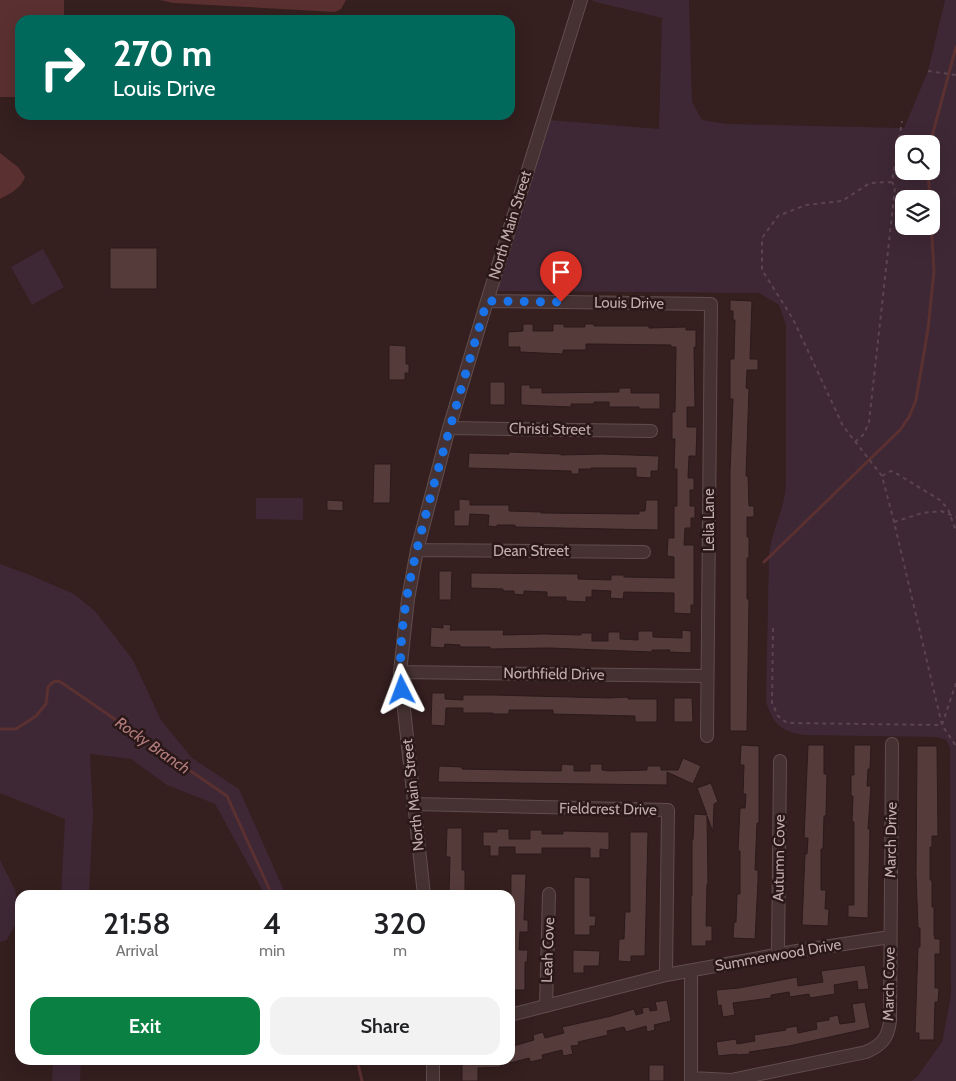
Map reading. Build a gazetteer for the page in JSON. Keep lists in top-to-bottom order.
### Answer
{
  "streets": {
    "street": [
      "North Main Street",
      "Louis Drive",
      "Christi Street",
      "Lelia Lane",
      "Dean Street",
      "Northfield Drive",
      "Fieldcrest Drive",
      "March Drive",
      "Autumn Cove",
      "Leah Cove",
      "Summerwood Drive",
      "March Cove"
    ]
  },
  "crossings": [
    ["North Main Street", "Louis Drive"],
    ["North Main Street", "Christi Street"],
    ["North Main Street", "Dean Street"],
    ["North Main Street", "Northfield Drive"],
    ["North Main Street", "Fieldcrest Drive"],
    ["Louis Drive", "Lelia Lane"],
    ["Lelia Lane", "Northfield Drive"],
    ["Fieldcrest Drive", "Summerwood Drive"],
    ["March Drive", "Summerwood Drive"],
    ["March Drive", "March Cove"],
    ["Autumn Cove", "Summerwood Drive"],
    ["Leah Cove", "Summerwood Drive"],
    ["Summerwood Drive", "March Cove"]
  ],
  "water": ["Rocky Branch"],
  "page": {
    "turn": ["270 m", "Louis Drive"],
    "eta": [
      "21:58",
      "Arrival",
      "4",
      "min",
      "320",
      "m"
    ],
    "buttons": ["Exit", "Share"]
  }
}
